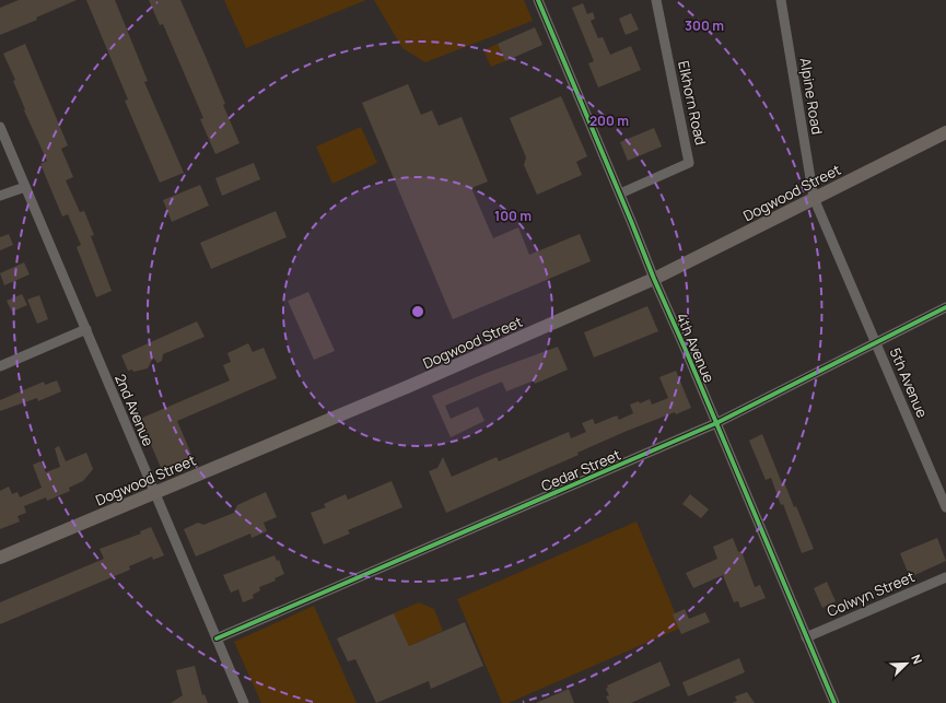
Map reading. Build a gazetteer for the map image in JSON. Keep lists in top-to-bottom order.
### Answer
{
  "streets": {
    "main road": ["Dogwood Street"],
    "street": [
      "Alpine Road",
      "Elkhorn Road",
      "4th Avenue",
      "5th Avenue",
      "2nd Avenue",
      "Cedar Street",
      "Colwyn Street"
    ]
  },
  "crossings": [
    ["Alpine Road", "Dogwood Street"],
    ["Alpine Road", "5th Avenue"],
    ["Elkhorn Road", "4th Avenue"],
    ["Dogwood Street", "4th Avenue"],
    ["Dogwood Street", "5th Avenue"],
    ["Dogwood Street", "2nd Avenue"],
    ["4th Avenue", "Cedar Street"],
    ["4th Avenue", "Colwyn Street"],
    ["5th Avenue", "Cedar Street"],
    ["2nd Avenue", "Cedar Street"]
  ],
  "north": "top right",
  "rings": ["300 m", "200 m", "100 m"]
}
